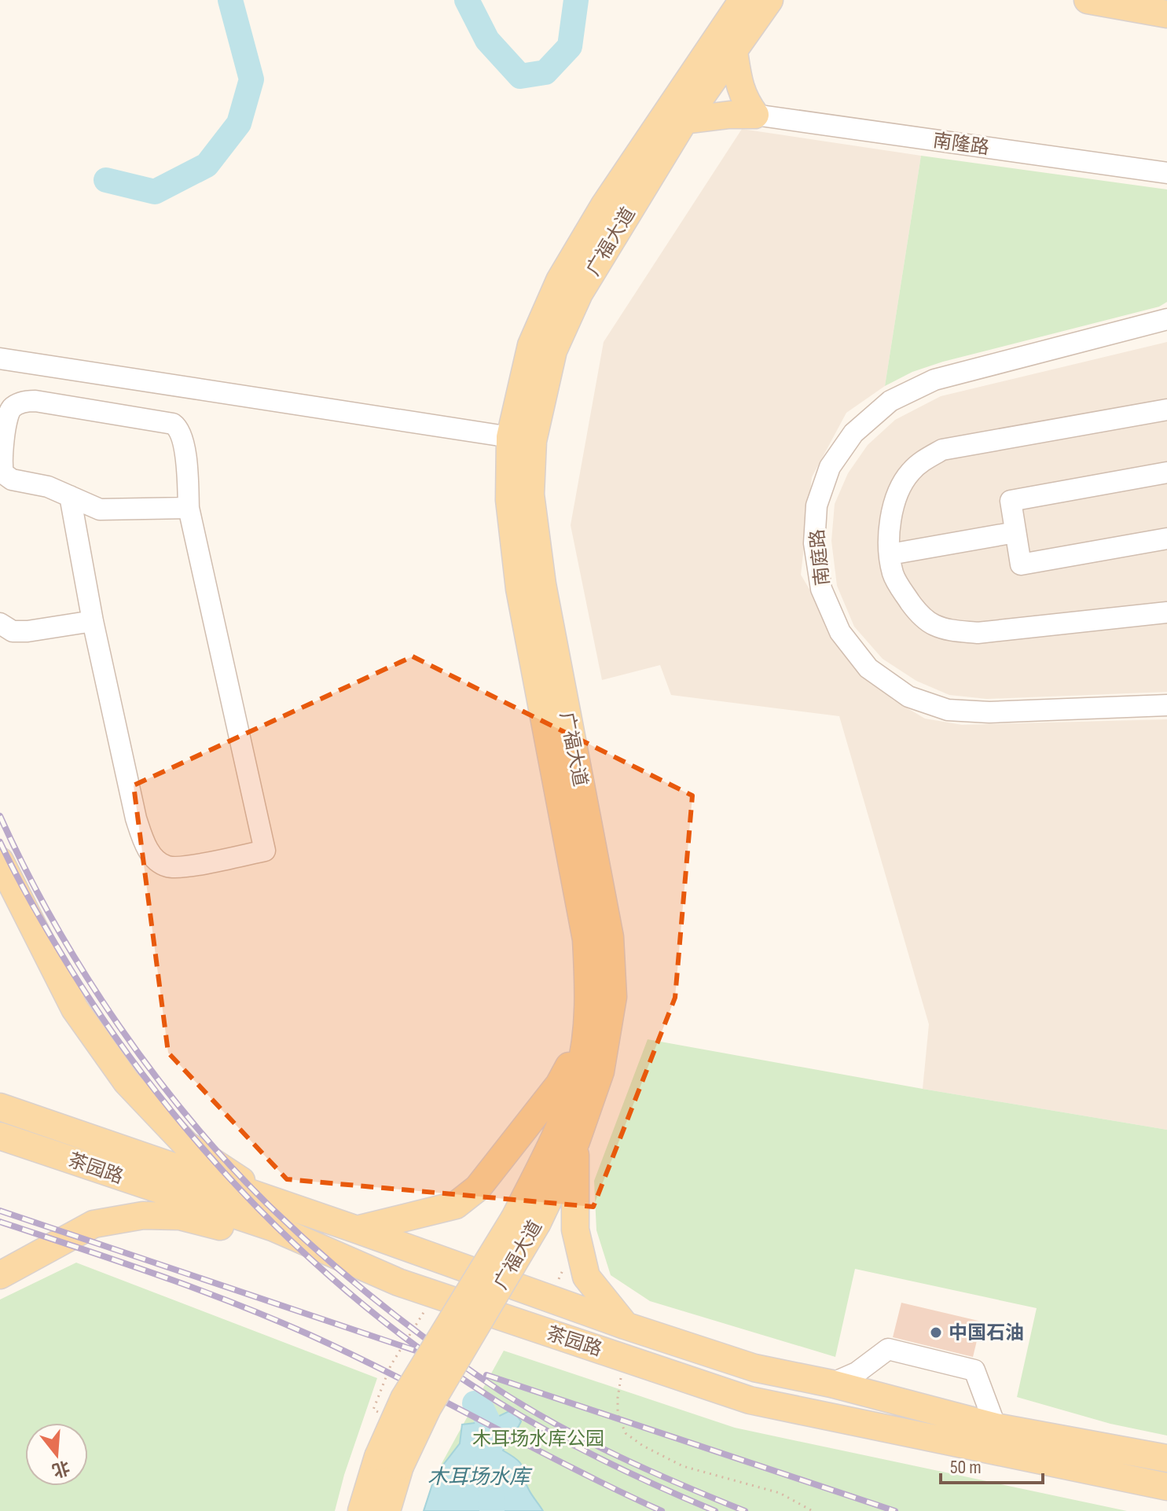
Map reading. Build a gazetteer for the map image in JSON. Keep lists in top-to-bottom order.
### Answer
{
  "streets": {
    "main road": ["广福大道", "茶园路"],
    "street": ["南隆路", "南庭路"]
  },
  "water": ["木耳场水库"],
  "parks": ["木耳场水库公园"],
  "places": ["中国石油"],
  "scale_bar": "50 m",
  "north": "bottom"
}
